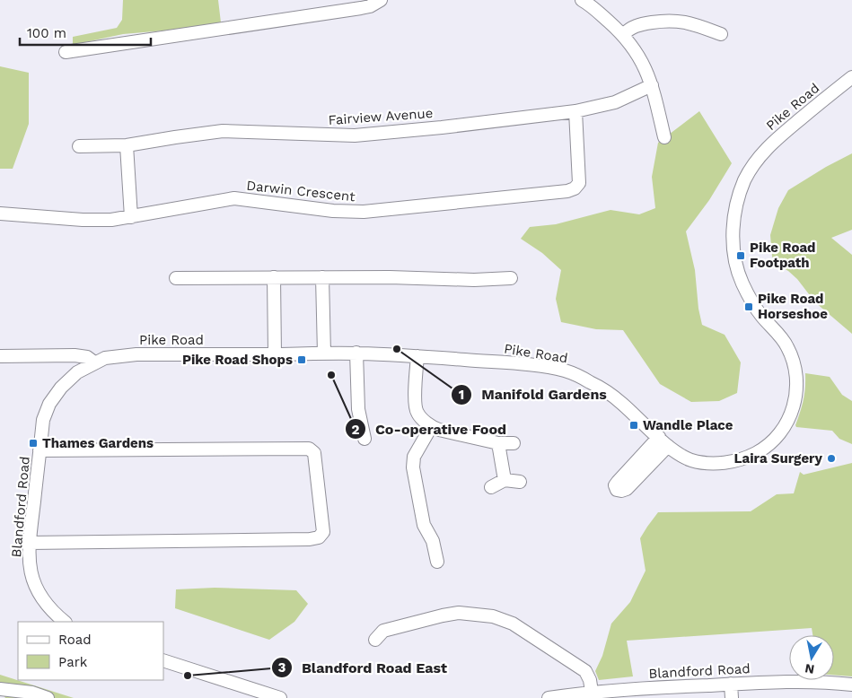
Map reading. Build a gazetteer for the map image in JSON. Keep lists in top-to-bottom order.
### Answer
{
  "streets": {
    "street": [
      "Pike Road",
      "Fairview Avenue",
      "Darwin Crescent",
      "Blandford Road"
    ]
  },
  "crossings": [
    ["Pike Road", "Blandford Road"],
    ["Fairview Avenue", "Darwin Crescent"]
  ],
  "places": {
    "transit": [
      "Pike Road Footpath",
      "Pike Road Horseshoe",
      "Pike Road Shops",
      "Wandle Place",
      "Thames Gardens"
    ],
    "other": [
      "Manifold Gardens",
      "Co-operative Food",
      "Laira Surgery",
      "Blandford Road East"
    ]
  },
  "legend": ["Road", "Park"],
  "scale_bar": "100 m",
  "north": "bottom"
}
